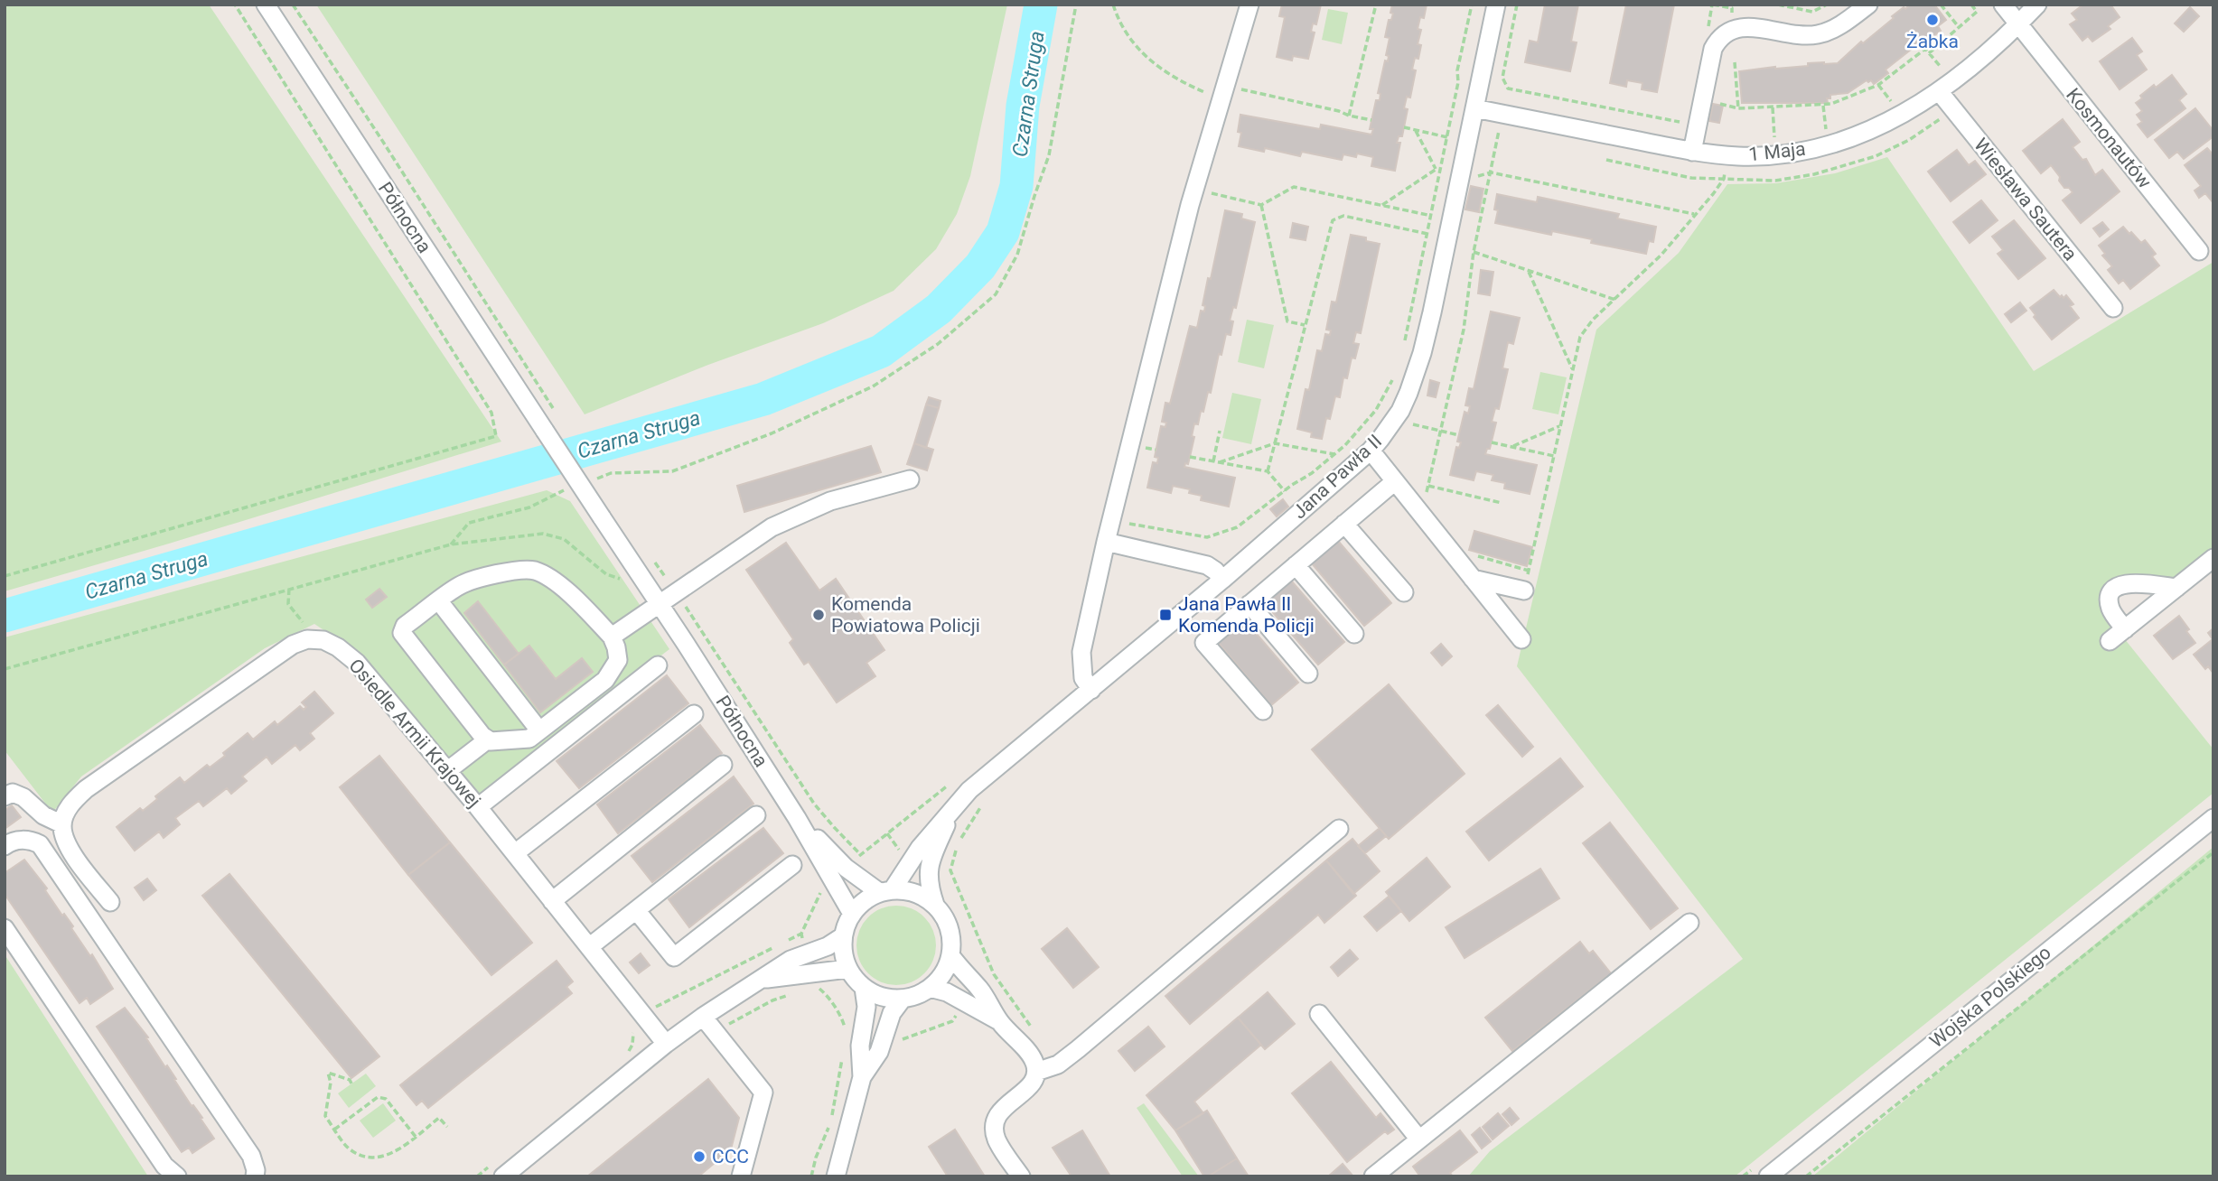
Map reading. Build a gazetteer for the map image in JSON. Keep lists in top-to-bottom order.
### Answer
{
  "streets": {
    "street": [
      "Kosmonautów",
      "1 Maja",
      "Wiesława Sautera",
      "Północna",
      "Jana Pawła II",
      "Osiedle Armii Krajowej",
      "Wojska Polskiego"
    ]
  },
  "crossings": [
    ["Kosmonautów", "1 Maja"],
    ["1 Maja", "Wiesława Sautera"],
    ["1 Maja", "Jana Pawła II"]
  ],
  "water": ["Czarna Struga"],
  "places": {
    "other": ["Żabka", "Komenda Powiatowa Policji", "CCC"],
    "transit": ["Jana Pawła II Komenda Policji"]
  }
}
